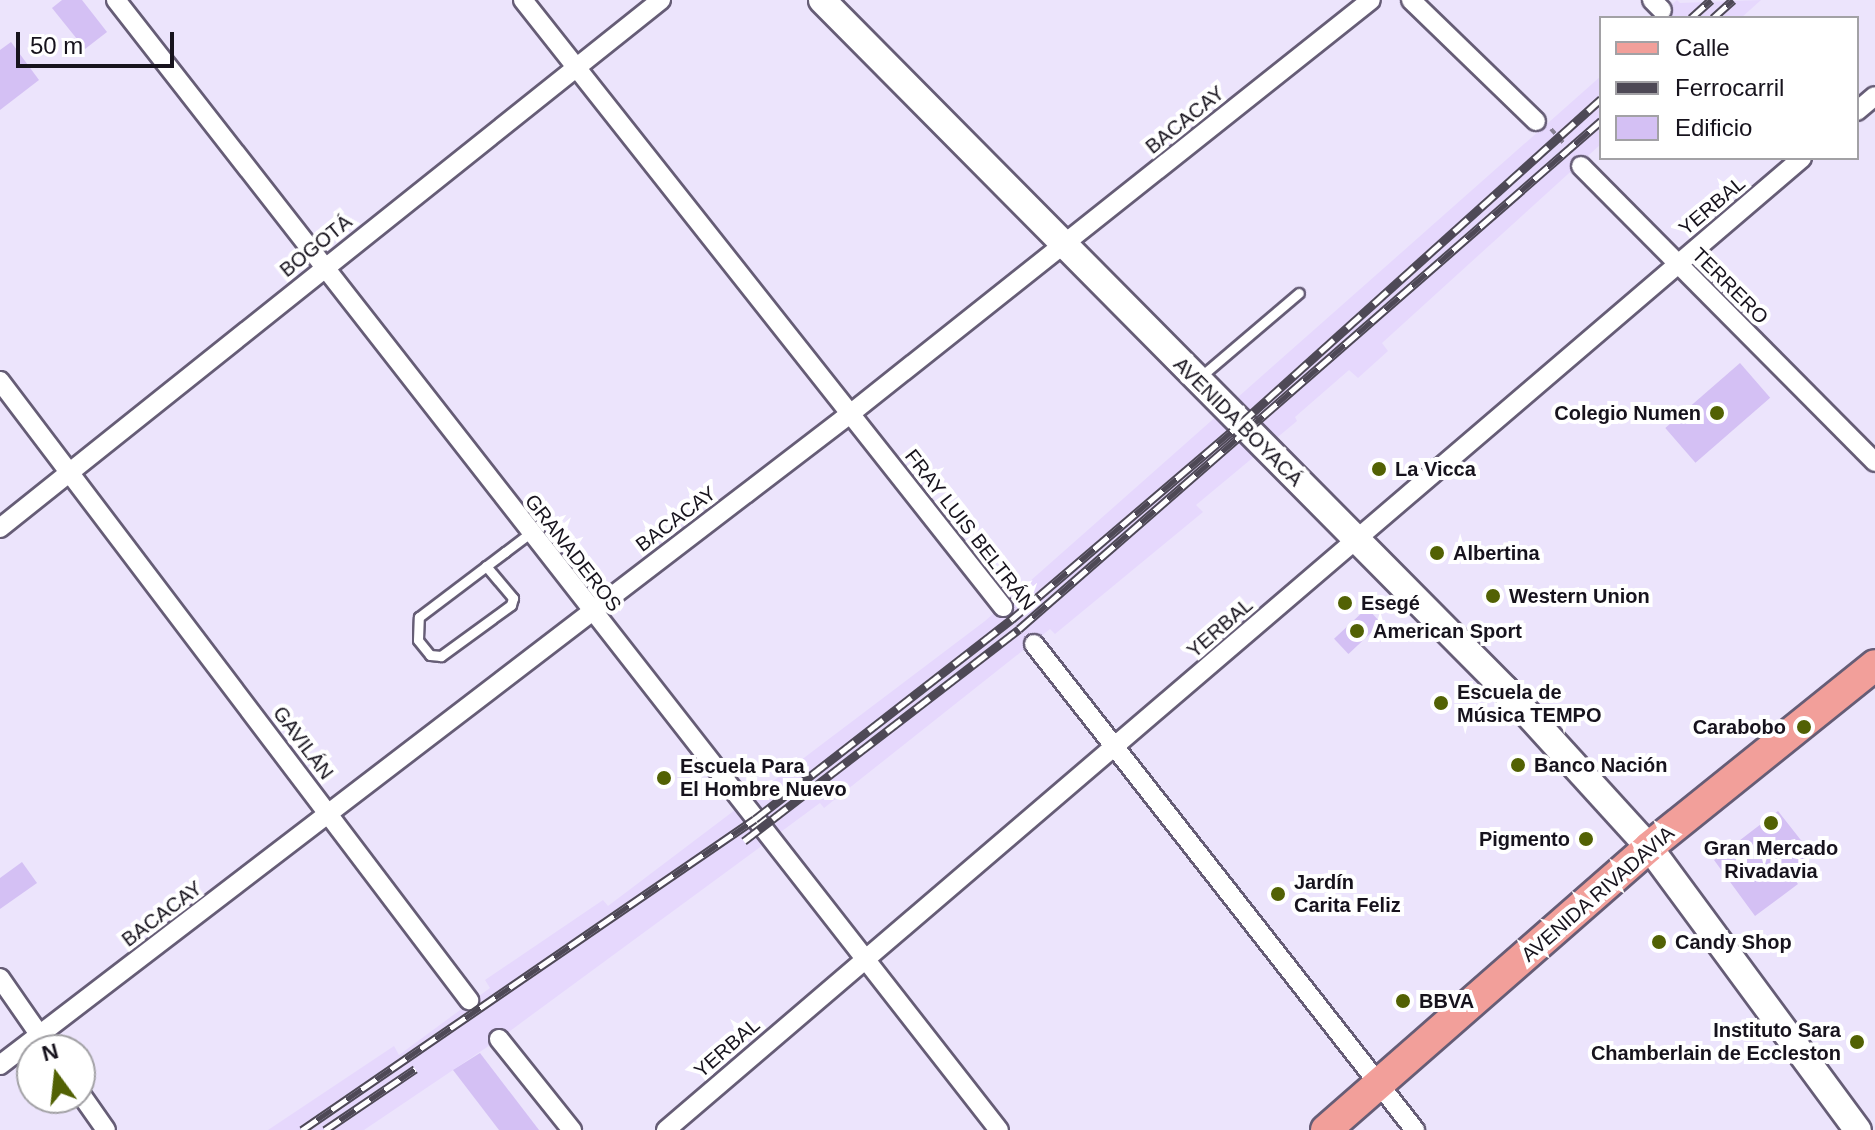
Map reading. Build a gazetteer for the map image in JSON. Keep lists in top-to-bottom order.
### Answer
{
  "streets": {
    "main road": ["AVENIDA BOYACÁ", "AVENIDA RIVADAVIA"],
    "street": [
      "BACACAY",
      "YERBAL",
      "BOGOTÁ",
      "TERRERO",
      "FRAY LUIS BELTRÁN",
      "GRANADEROS",
      "GAVILÁN"
    ]
  },
  "crossings": [
    ["BACACAY", "AVENIDA BOYACÁ"],
    ["BACACAY", "FRAY LUIS BELTRÁN"],
    ["BACACAY", "GRANADEROS"],
    ["BACACAY", "GAVILÁN"],
    ["YERBAL", "TERRERO"],
    ["YERBAL", "AVENIDA BOYACÁ"],
    ["YERBAL", "GRANADEROS"],
    ["BOGOTÁ", "FRAY LUIS BELTRÁN"],
    ["BOGOTÁ", "GRANADEROS"],
    ["BOGOTÁ", "GAVILÁN"],
    ["AVENIDA BOYACÁ", "AVENIDA RIVADAVIA"]
  ],
  "places": [
    "Colegio Numen",
    "La Vicca",
    "Albertina",
    "Western Union",
    "Esegé",
    "American Sport",
    "Escuela de Música TEMPO",
    "Carabobo",
    "Banco Nación",
    "Escuela Para El Hombre Nuevo",
    "Gran Mercado Rivadavia",
    "Pigmento",
    "Jardín Carita Feliz",
    "Candy Shop",
    "BBVA",
    "Instituto Sara Chamberlain de Eccleston"
  ],
  "legend": ["Calle", "Ferrocarril", "Edificio"],
  "scale_bar": "50 m",
  "north": "top"
}
